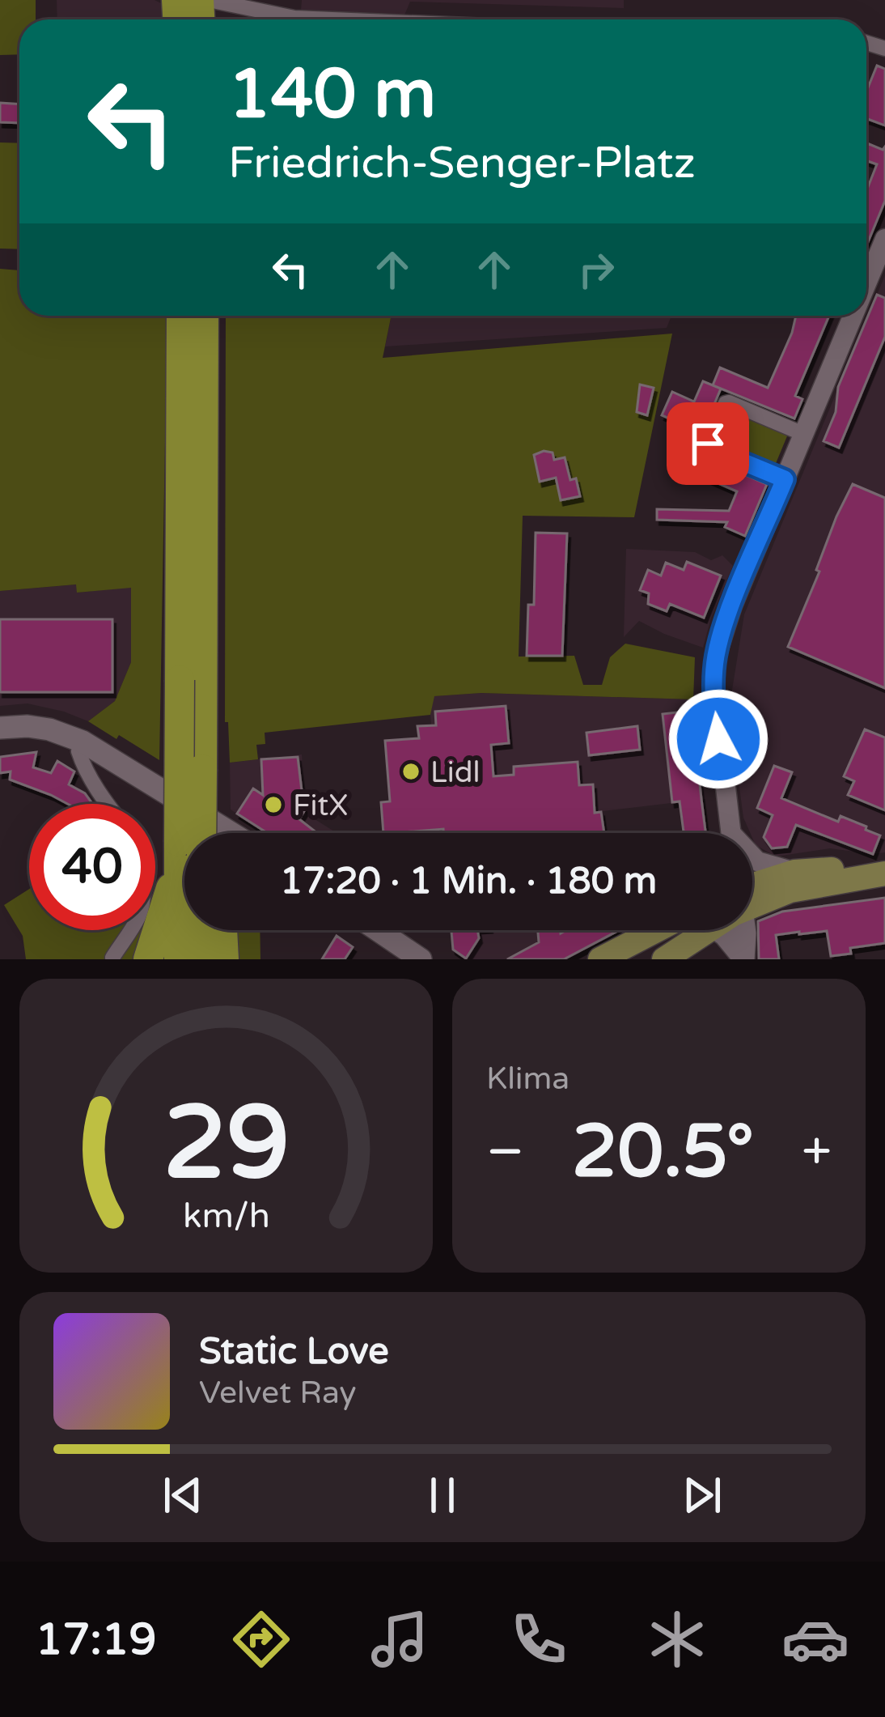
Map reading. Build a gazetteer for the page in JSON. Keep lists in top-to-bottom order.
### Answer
{
  "places": ["Lidl", "FitX"],
  "page": {
    "turn": ["140 m", "Friedrich-Senger-Platz"],
    "limit": "40",
    "trip": "17:20 · 1 Min. · 180 m",
    "tile": "Klima",
    "heat": ["−", "20.5°", "+"],
    "song": ["Static Love", "Velvet Ray"],
    "tabs": "17:19",
    "gauge": ["29", "km/h"]
  }
}
